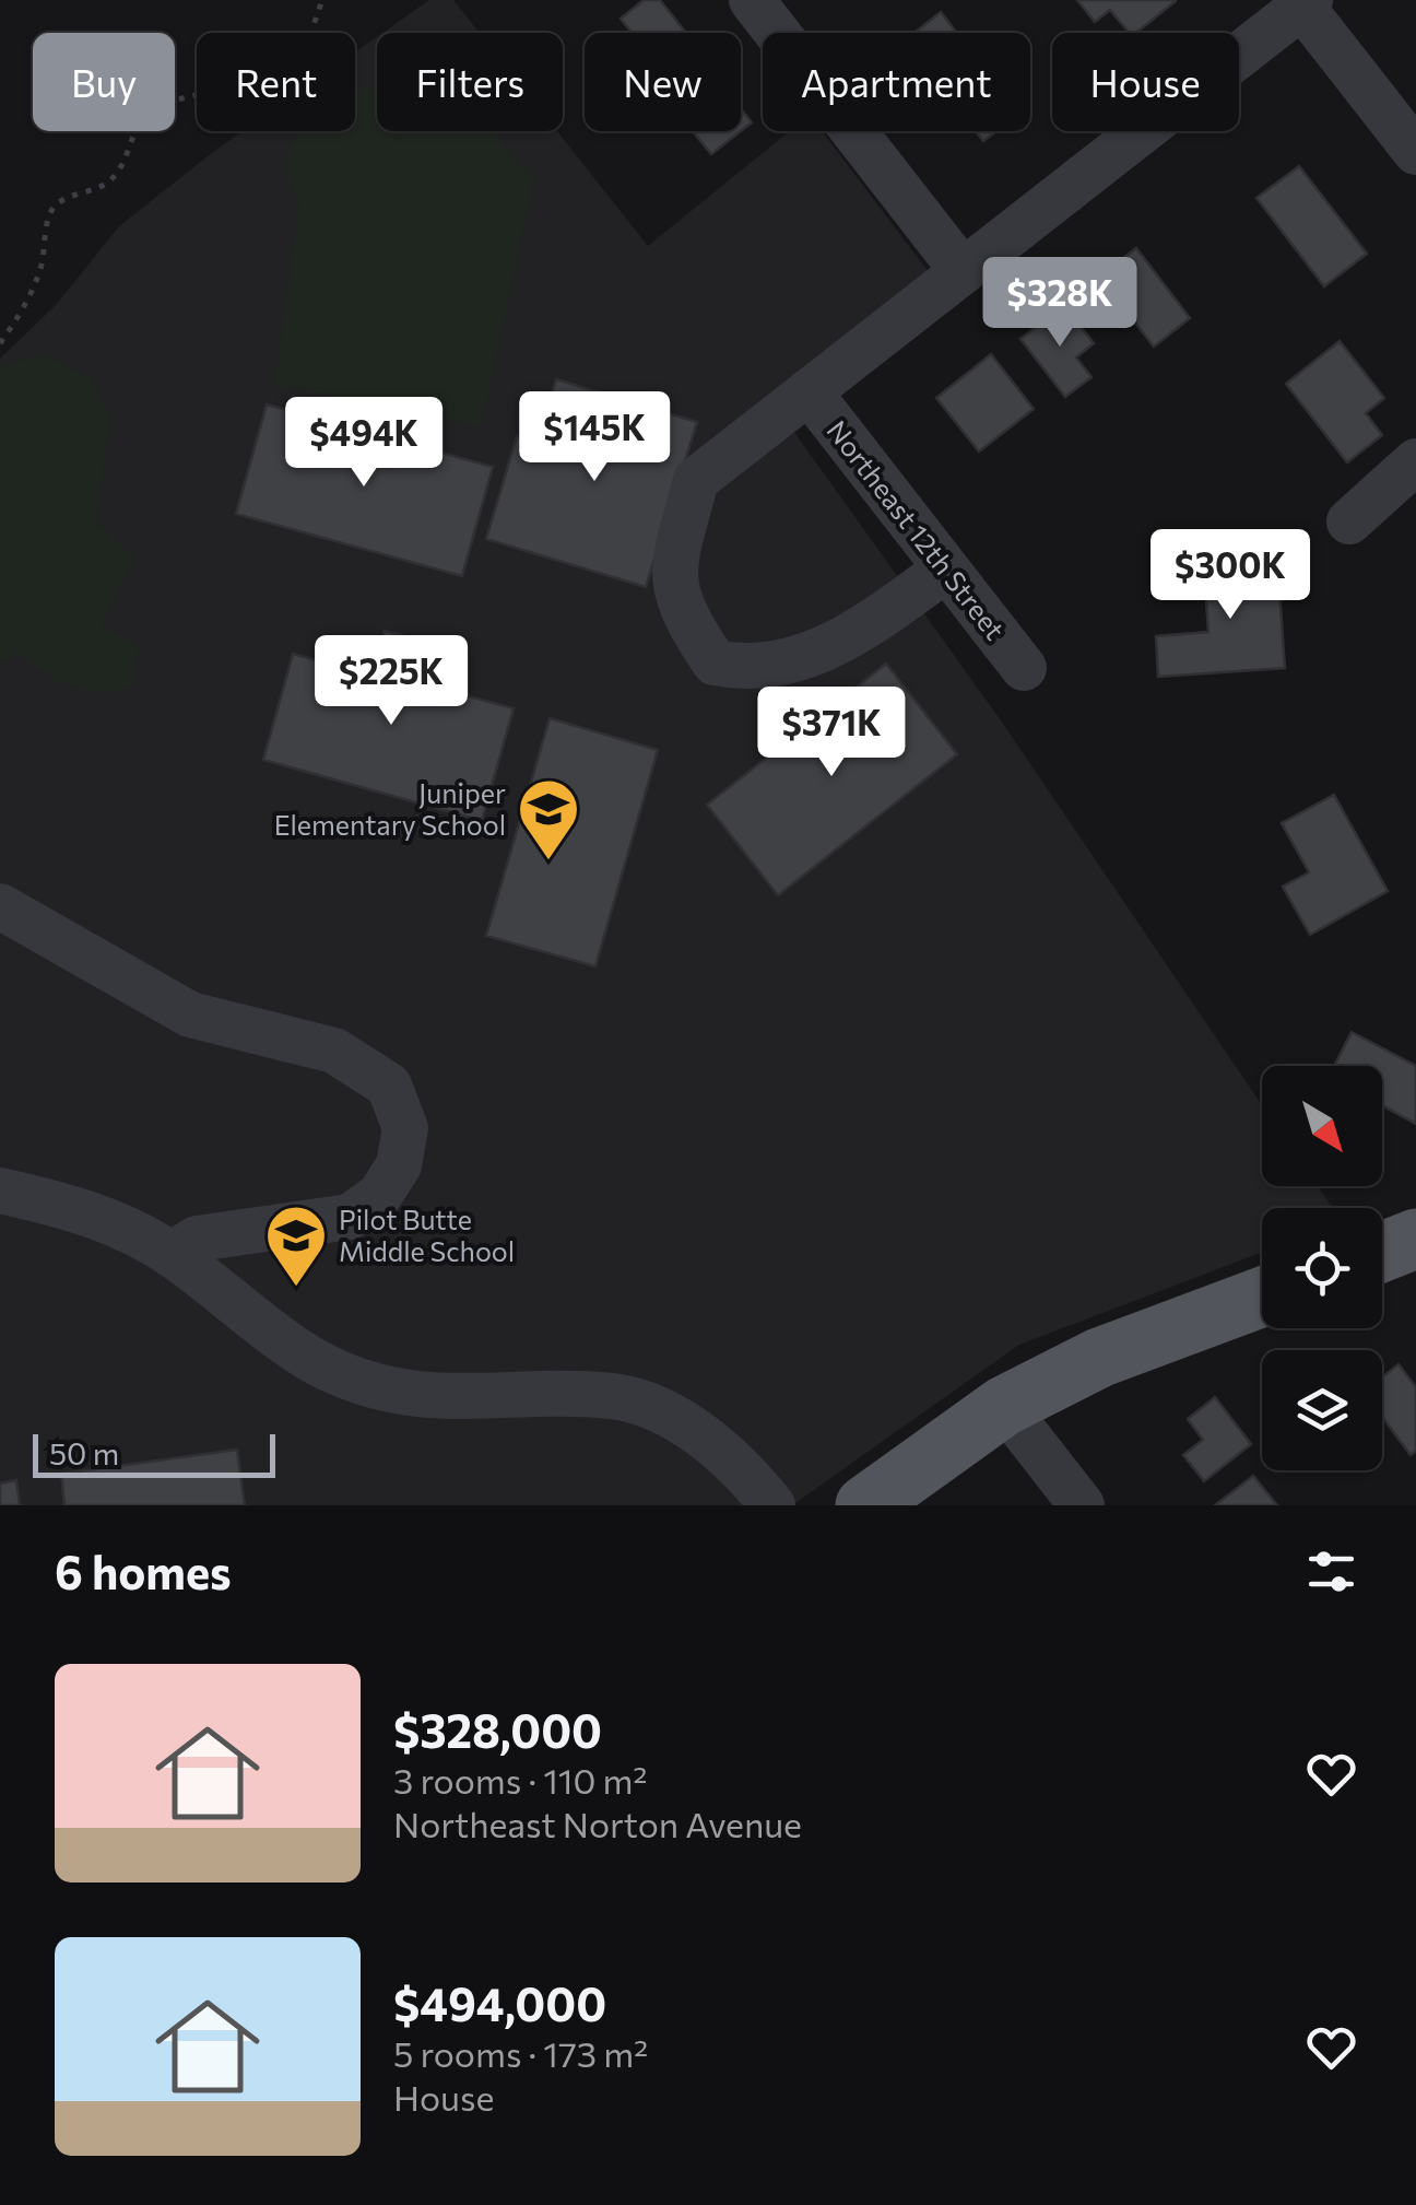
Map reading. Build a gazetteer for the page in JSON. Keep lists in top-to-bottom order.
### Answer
{
  "streets": {
    "street": ["Northeast 12th Street"]
  },
  "places": {
    "school or university": ["Juniper Elementary School", "Pilot Butte Middle School"]
  },
  "scale_bar": "50 m",
  "north": "bottom right",
  "page": {
    "chip": [
      "Buy",
      "Rent",
      "Filters",
      "New",
      "Apartment",
      "House"
    ],
    "price": [
      "$328K",
      "$145K",
      "$494K",
      "$300K",
      "$225K",
      "$371K"
    ],
    "scale": "50 m",
    "heading": "6 homes",
    "list": [
      {
        "name": "$328,000",
        "note": "3 rooms · 110 m² · Northeast Norton Avenue"
      },
      {
        "name": "$494,000",
        "note": "5 rooms · 173 m² · House"
      }
    ]
  }
}
